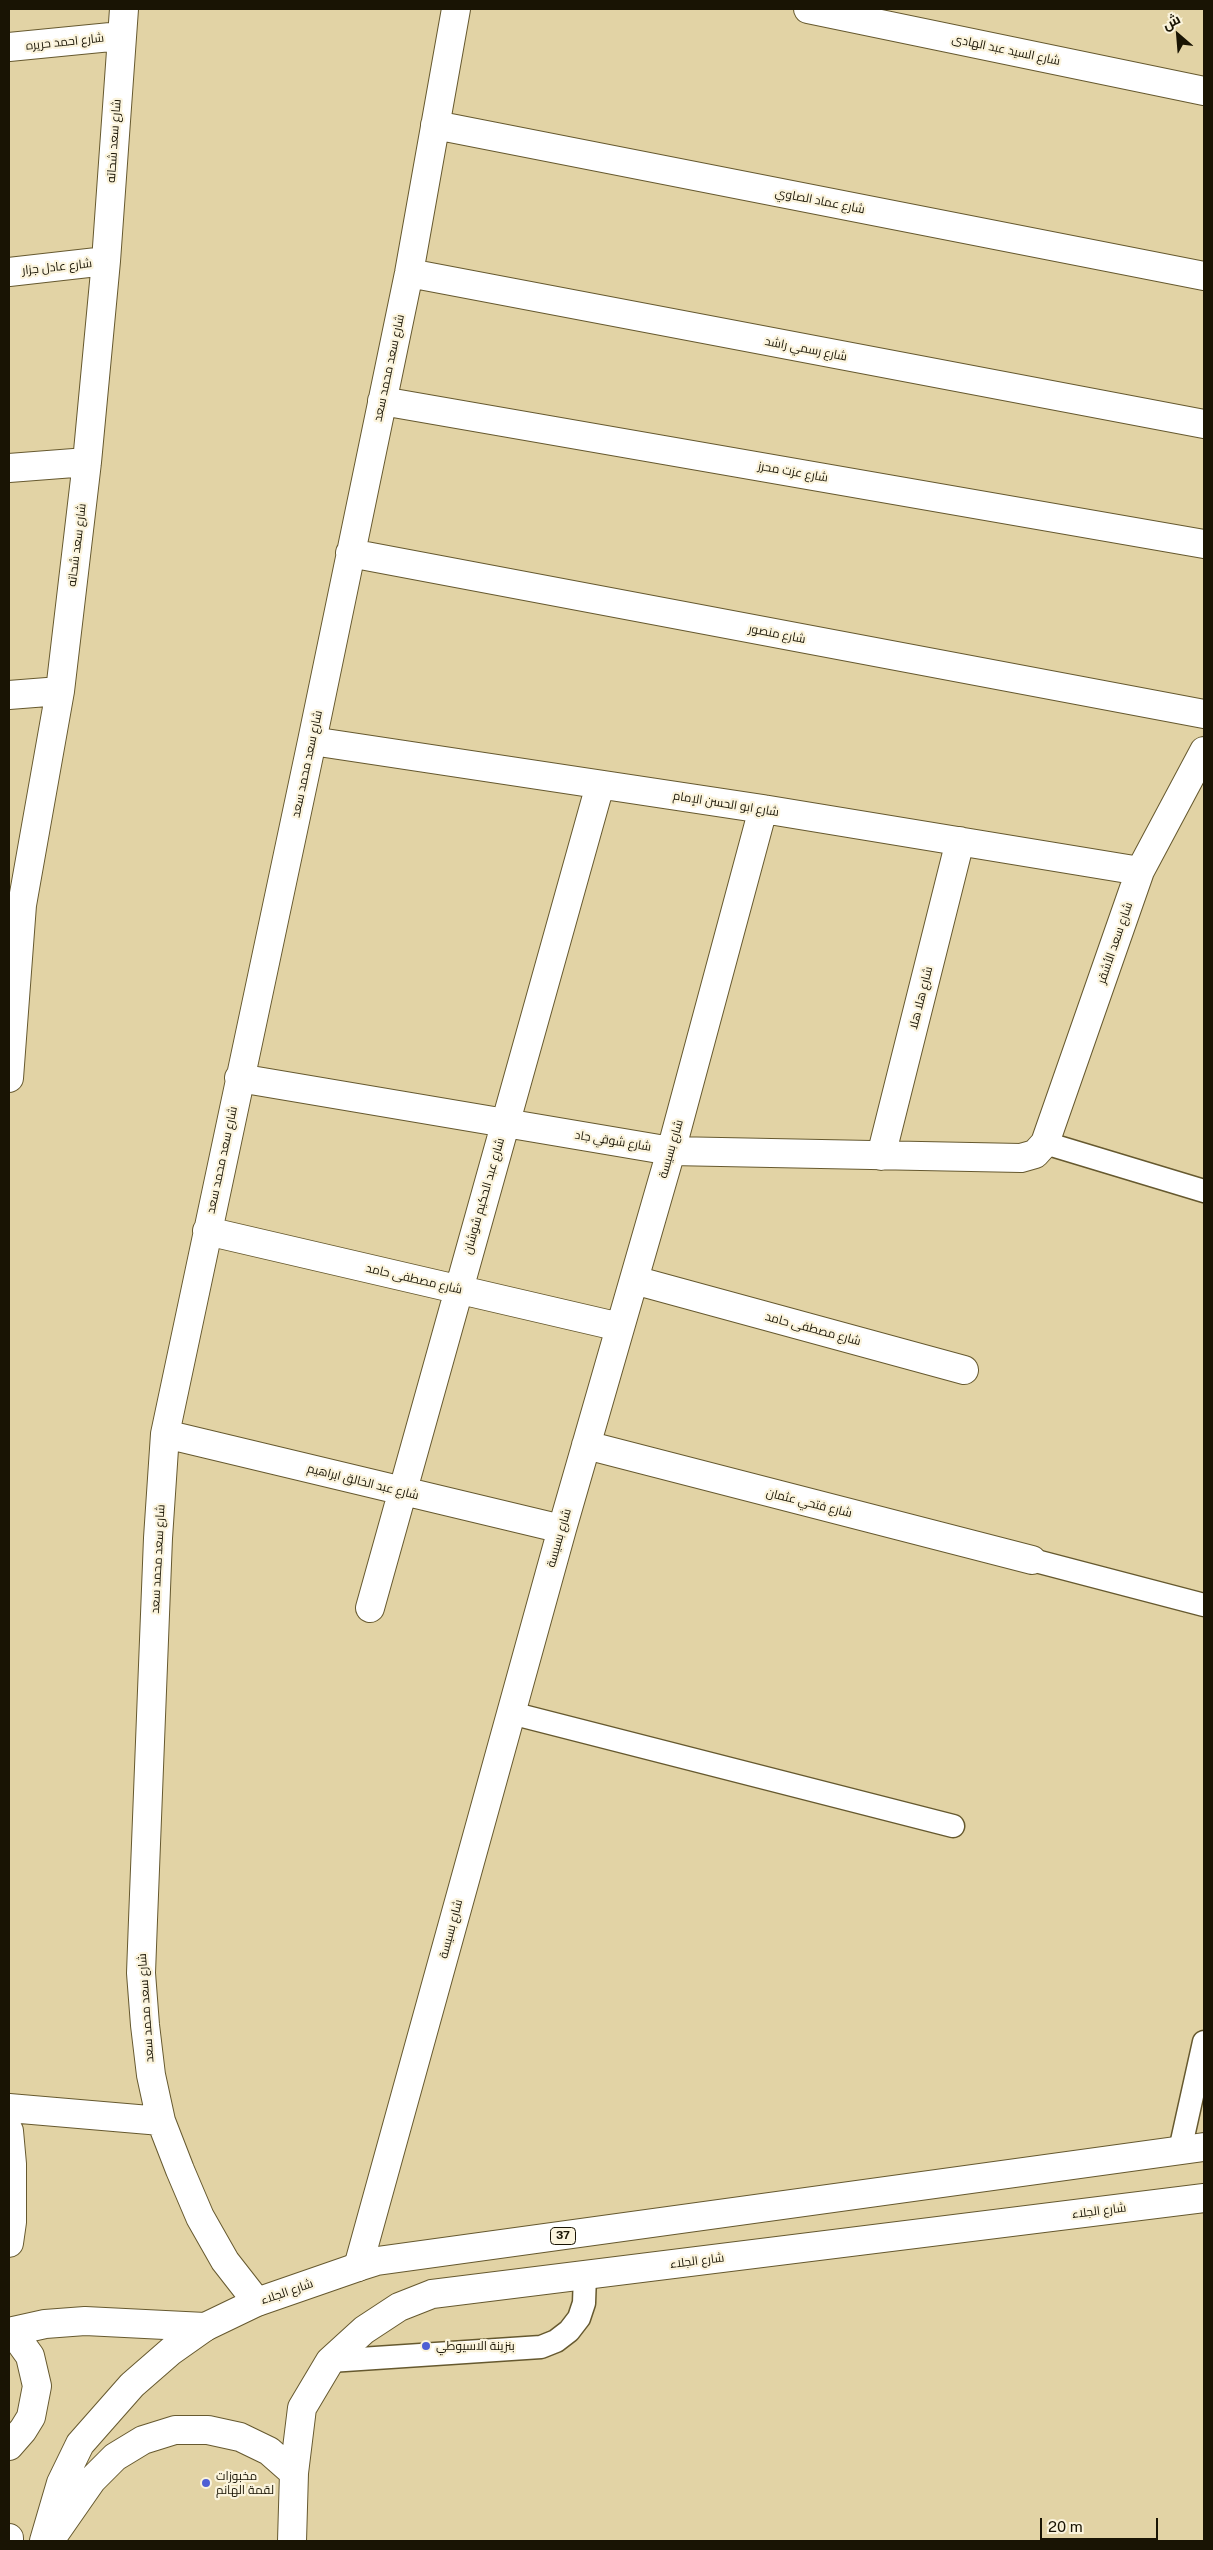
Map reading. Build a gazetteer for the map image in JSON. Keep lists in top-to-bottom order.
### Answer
{
  "streets": {
    "street": [
      "شارع احمد حريره",
      "شارع السيد عبد الهادى",
      "شارع سعد شحاته",
      "شارع عماد الصاوي",
      "شارع عادل جزار",
      "شارع رسمي راشد",
      "شارع سعد محمد سعد",
      "شارع عزت محرز",
      "شارع منصور",
      "شارع ابو الحسن الإمام",
      "شارع سعد الأشقر",
      "شارع هلا هلا",
      "شارع شوقي جاد",
      "شارع بسيسة",
      "شارع عبد الحكيم شوشان",
      "شارع مصطفى حامد",
      "شارع عبد الخالق ابراهيم",
      "شارع فتحي عثمان",
      "شارع الجلاء",
      "37"
    ]
  },
  "crossings": [
    ["شارع احمد حريره", "شارع سعد شحاته"],
    ["شارع سعد شحاته", "شارع عادل جزار"],
    ["شارع عماد الصاوي", "شارع سعد محمد سعد"],
    ["شارع رسمي راشد", "شارع سعد محمد سعد"],
    ["شارع سعد محمد سعد", "شارع عزت محرز"],
    ["شارع سعد محمد سعد", "شارع منصور"],
    ["شارع سعد محمد سعد", "شارع ابو الحسن الإمام"],
    ["شارع سعد محمد سعد", "شارع شوقي جاد"],
    ["شارع سعد محمد سعد", "شارع مصطفى حامد"],
    ["شارع سعد محمد سعد", "شارع عبد الخالق ابراهيم"],
    ["شارع سعد محمد سعد", "شارع الجلاء"],
    ["شارع ابو الحسن الإمام", "شارع سعد الأشقر"],
    ["شارع ابو الحسن الإمام", "شارع هلا هلا"],
    ["شارع ابو الحسن الإمام", "شارع بسيسة"],
    ["شارع ابو الحسن الإمام", "شارع عبد الحكيم شوشان"],
    ["شارع سعد الأشقر", "شارع شوقي جاد"],
    ["شارع هلا هلا", "شارع شوقي جاد"],
    ["شارع شوقي جاد", "شارع بسيسة"],
    ["شارع شوقي جاد", "شارع عبد الحكيم شوشان"],
    ["شارع بسيسة", "شارع مصطفى حامد"],
    ["شارع بسيسة", "شارع عبد الخالق ابراهيم"],
    ["شارع بسيسة", "شارع فتحي عثمان"],
    ["شارع بسيسة", "شارع الجلاء"],
    ["شارع عبد الحكيم شوشان", "شارع مصطفى حامد"],
    ["شارع عبد الحكيم شوشان", "شارع عبد الخالق ابراهيم"]
  ],
  "places": ["بنزينة الاسيوطي", "مخبوزات لقمة الهانم"],
  "scale_bar": "20 m",
  "north": "top left"
}
